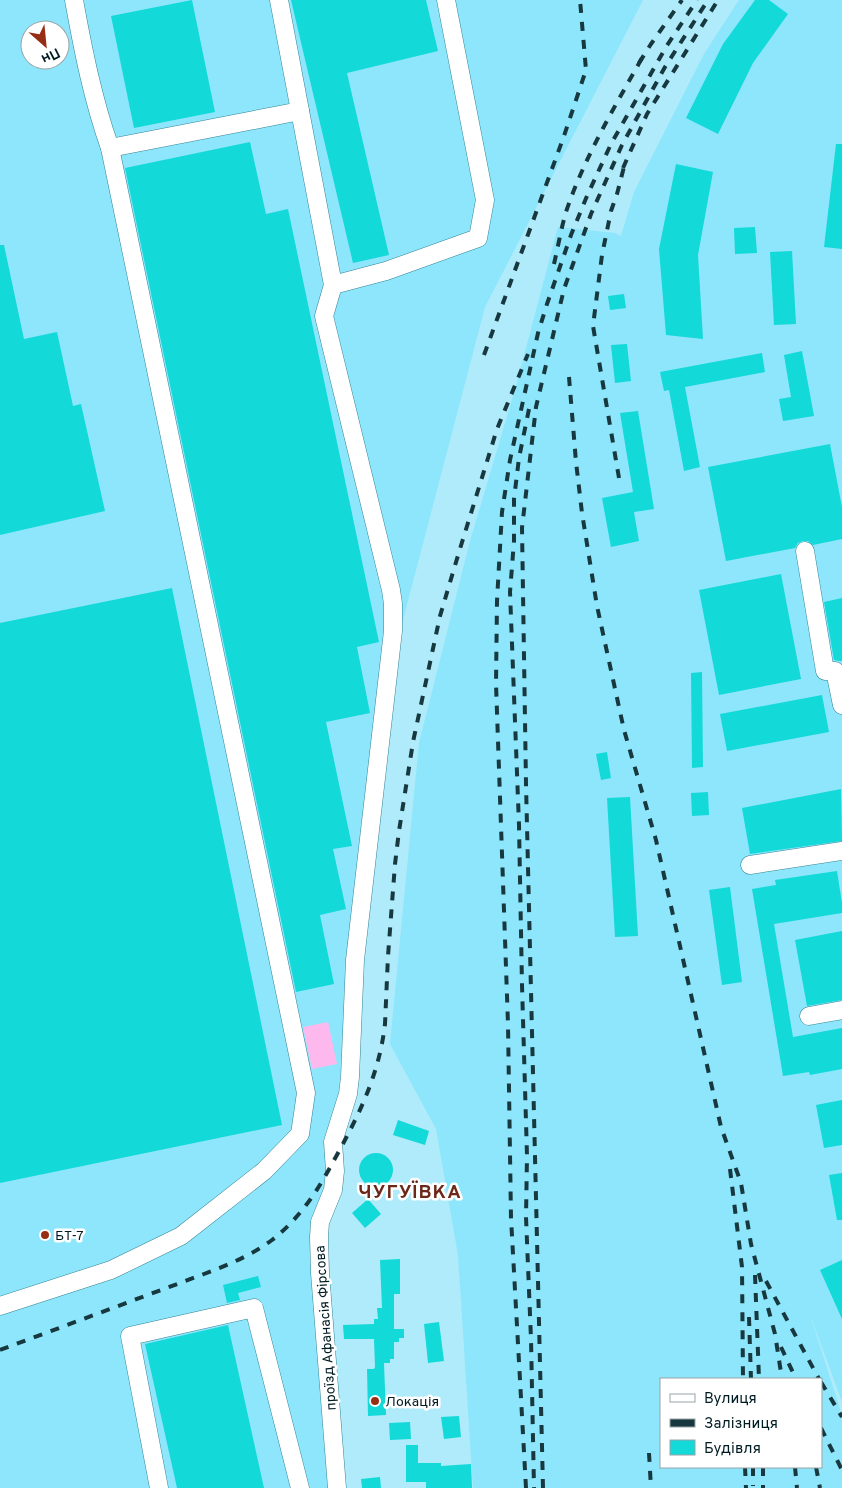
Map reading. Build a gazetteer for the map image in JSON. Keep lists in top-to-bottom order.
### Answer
{
  "streets": {
    "street": ["проїзд Афанасія Фірсова"]
  },
  "districts": ["ЧУГУЇВКА"],
  "places": ["БТ-7", "Локація"],
  "legend": ["Вулиця", "Залізниця", "Будівля"],
  "north": "bottom right"
}
